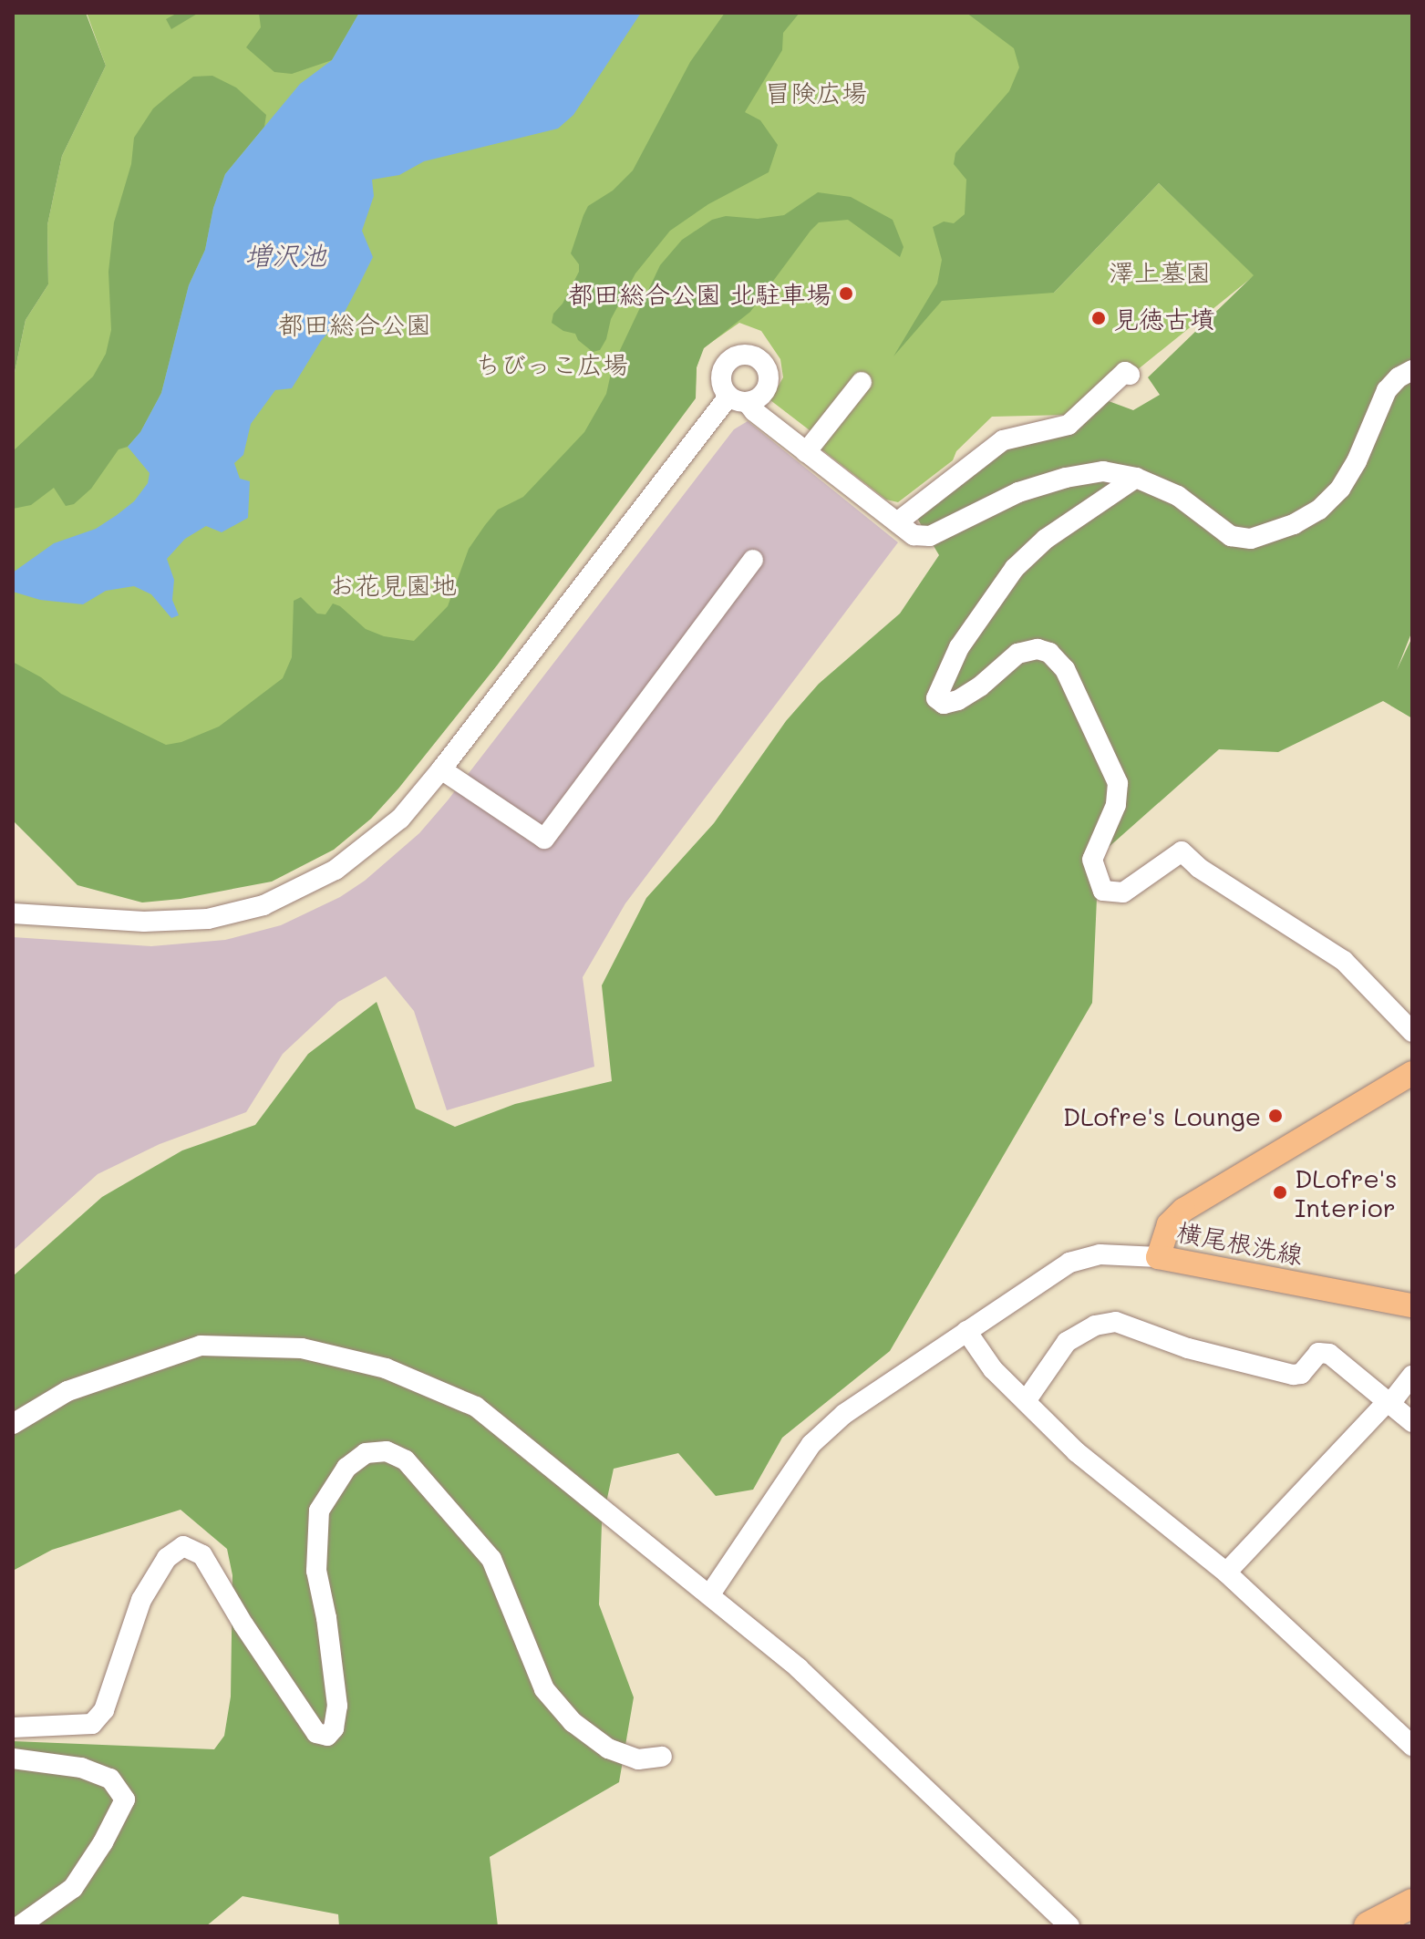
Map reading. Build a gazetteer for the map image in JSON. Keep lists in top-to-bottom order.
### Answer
{
  "streets": {
    "main road": ["横尾根洗線"]
  },
  "water": ["増沢池"],
  "parks": [
    "冒険広場",
    "澤上墓園",
    "都田総合公園",
    "ちびっこ広場",
    "お花見園地"
  ],
  "places": [
    "都田総合公園 北駐車場",
    "見徳古墳",
    "DLofre's Lounge",
    "DLofre's Interior"
  ]
}
